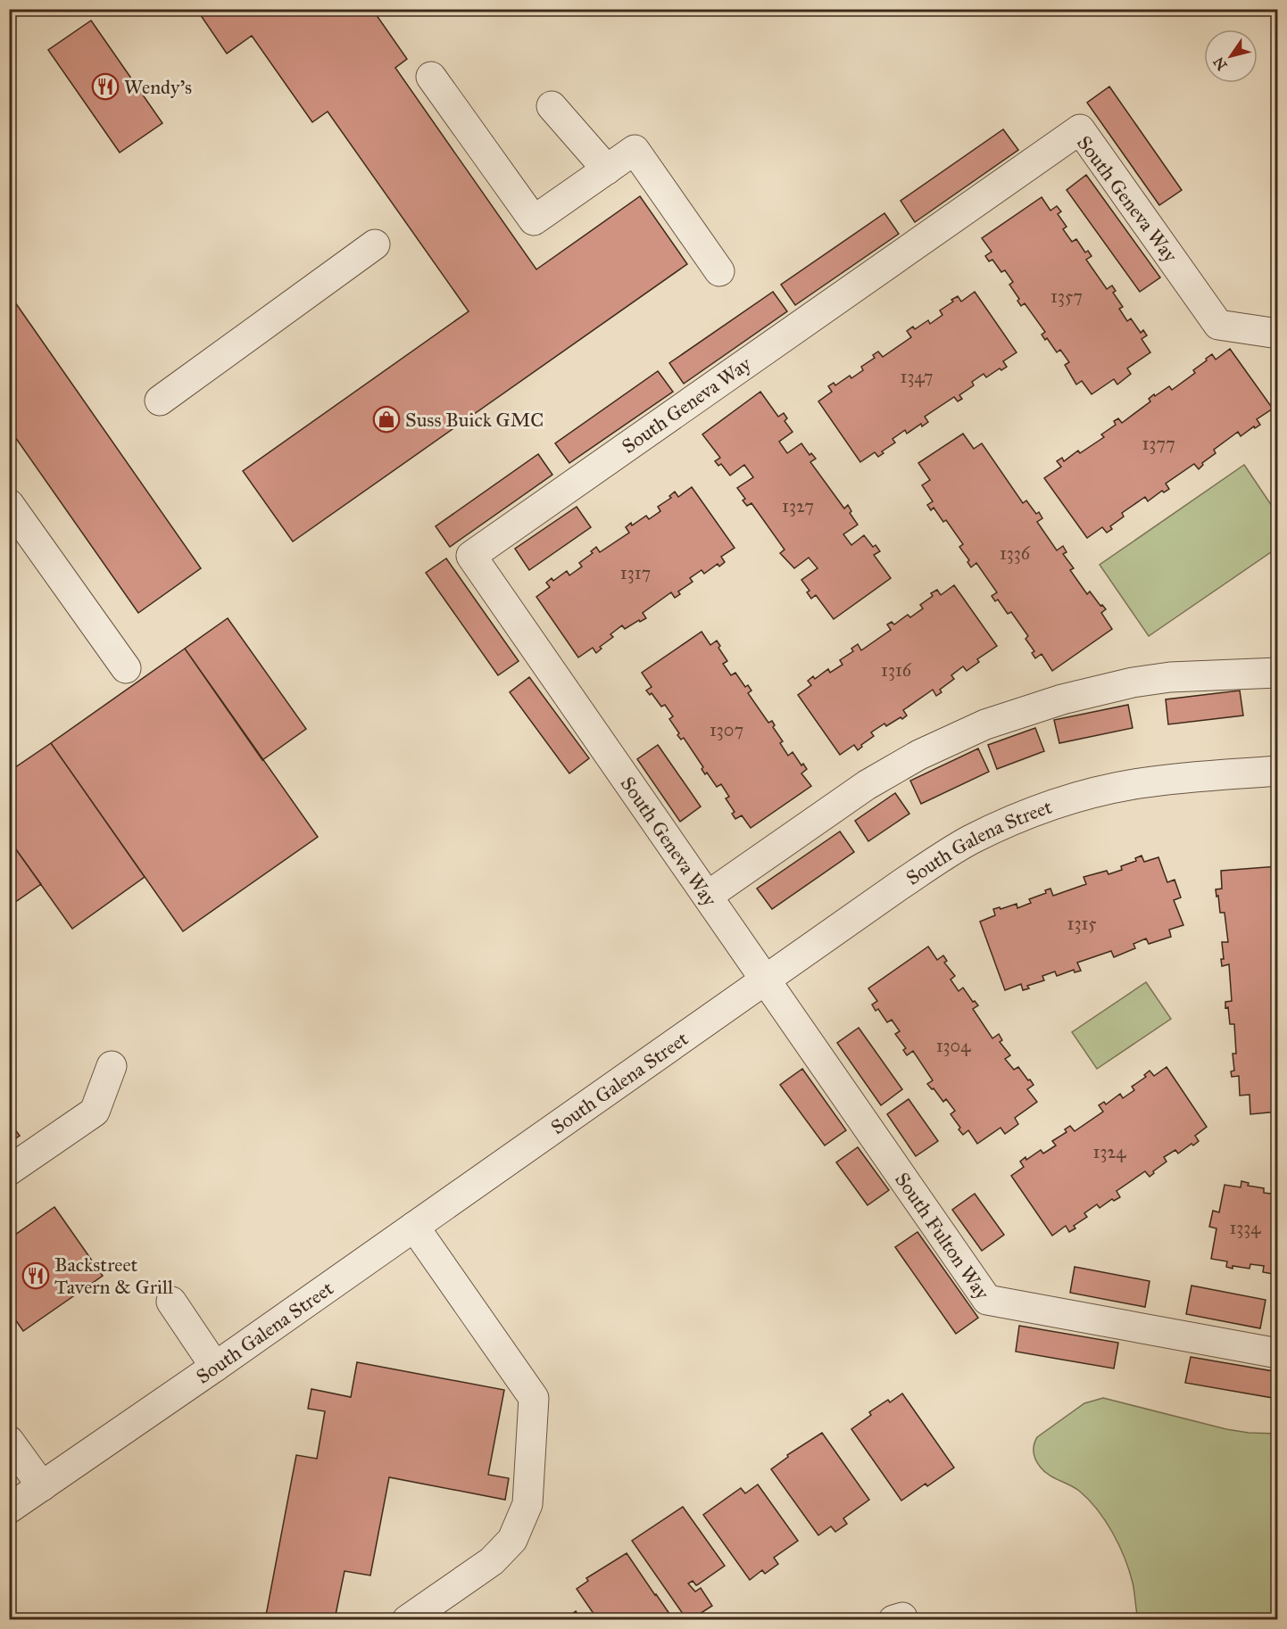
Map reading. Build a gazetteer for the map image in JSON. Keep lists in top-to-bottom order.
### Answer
{
  "streets": {
    "street": ["South Geneva Way", "South Galena Street", "South Fulton Way"]
  },
  "crossings": [
    ["South Geneva Way", "South Galena Street"],
    ["South Geneva Way", "South Fulton Way"],
    ["South Galena Street", "South Fulton Way"]
  ],
  "places": {
    "restaurant": ["Wendy's", "Backstreet Tavern & Grill"],
    "shop": ["Suss Buick GMC"]
  },
  "house_numbers": [
    "1357",
    "1347",
    "1377",
    "1327",
    "1336",
    "1317",
    "1316",
    "1307",
    "1315",
    "1304",
    "1324",
    "1334"
  ],
  "north": "bottom left"
}
